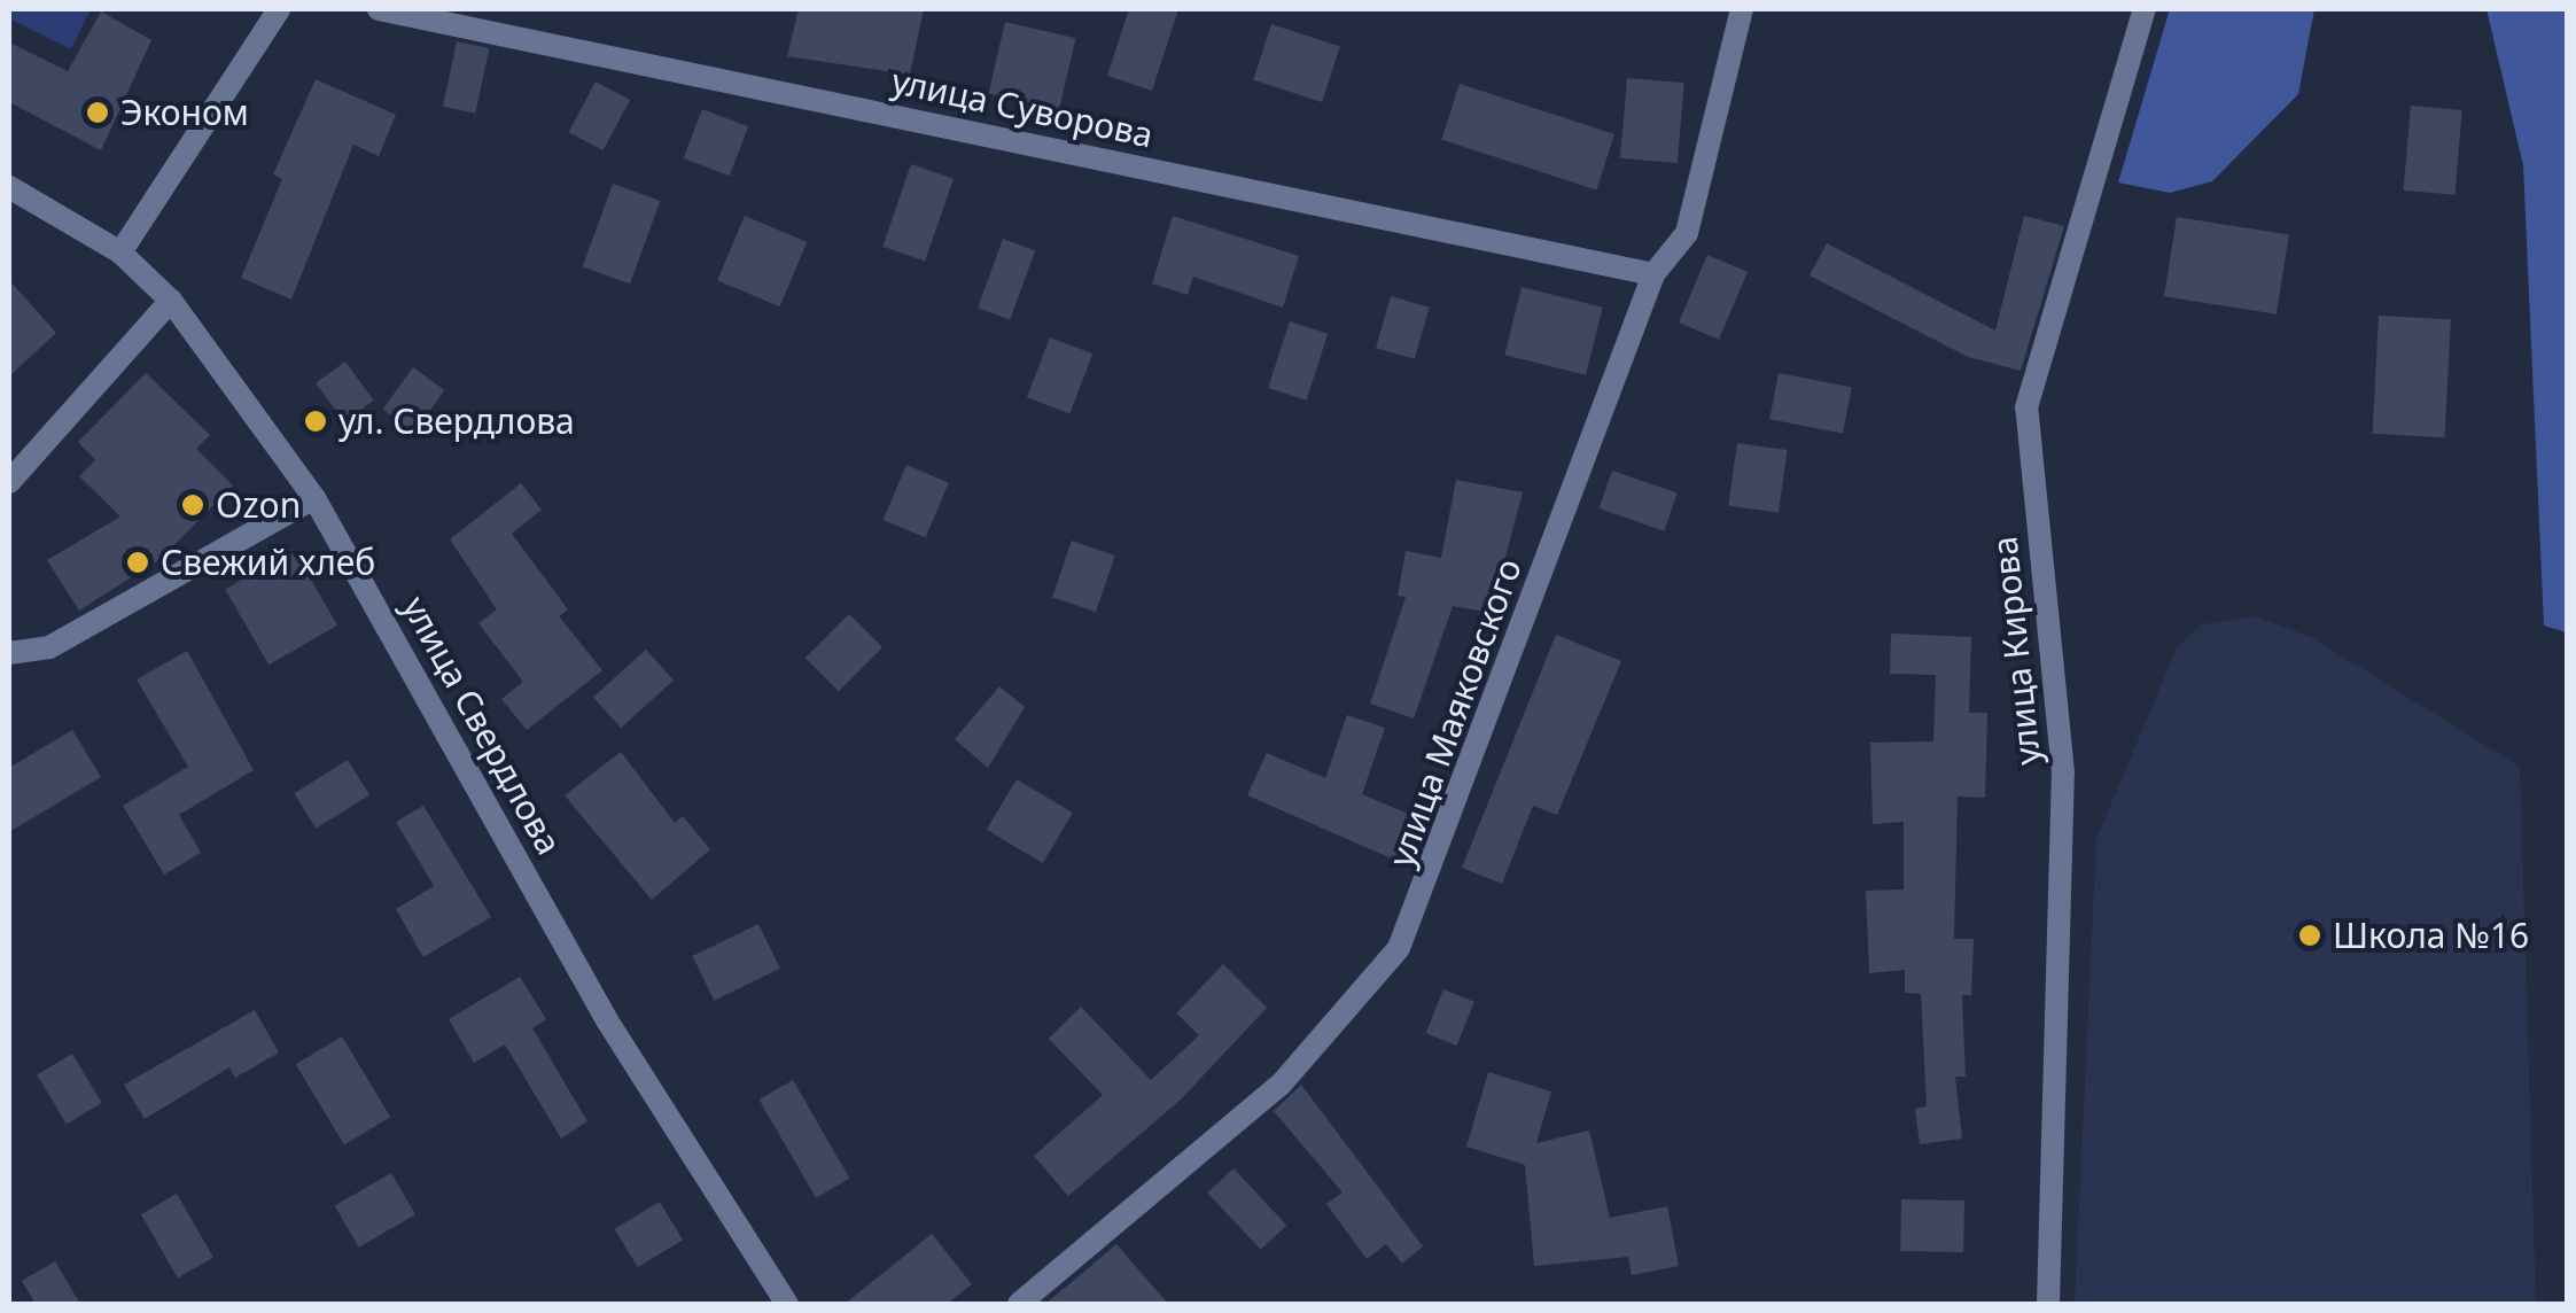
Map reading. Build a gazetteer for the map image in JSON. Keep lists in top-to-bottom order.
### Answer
{
  "streets": {
    "street": [
      "улица Суворова",
      "улица Кирова",
      "улица Маяковского",
      "улица Свердлова"
    ]
  },
  "crossings": [
    ["улица Суворова", "улица Маяковского"]
  ],
  "places": [
    "Эконом",
    "ул. Свердлова",
    "Ozon",
    "Свежий хлеб",
    "Школа №16"
  ]
}
